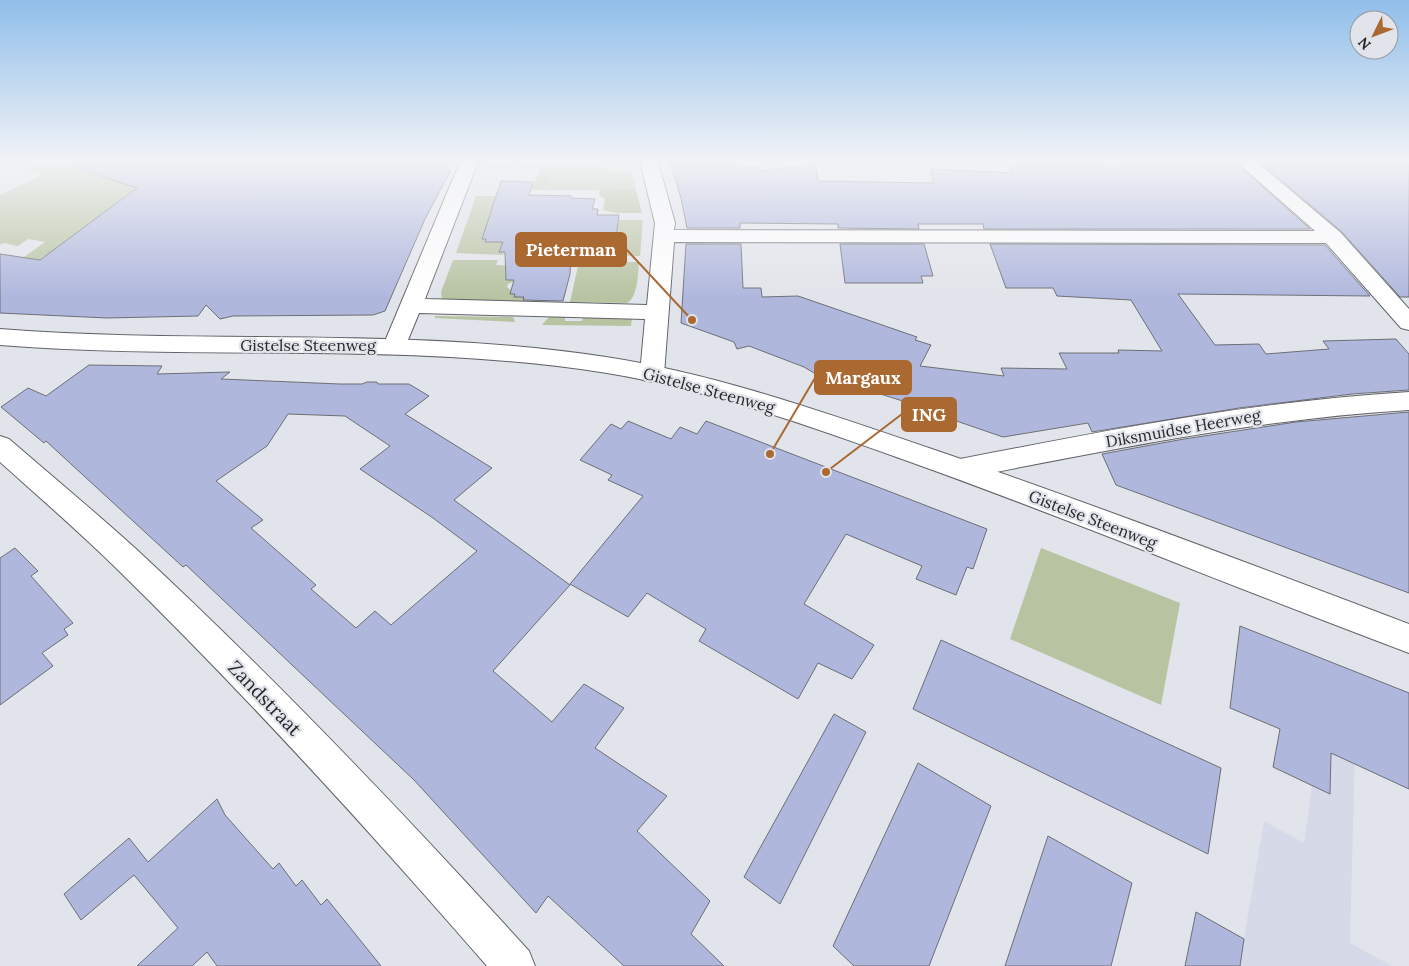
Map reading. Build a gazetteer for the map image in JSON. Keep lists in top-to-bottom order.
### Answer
{
  "streets": {
    "street": ["Gistelse Steenweg", "Diksmuidse Heerweg", "Zandstraat"]
  },
  "crossings": [
    ["Gistelse Steenweg", "Diksmuidse Heerweg"]
  ],
  "places": ["Pieterman", "Margaux", "ING"],
  "north": "bottom left"
}
